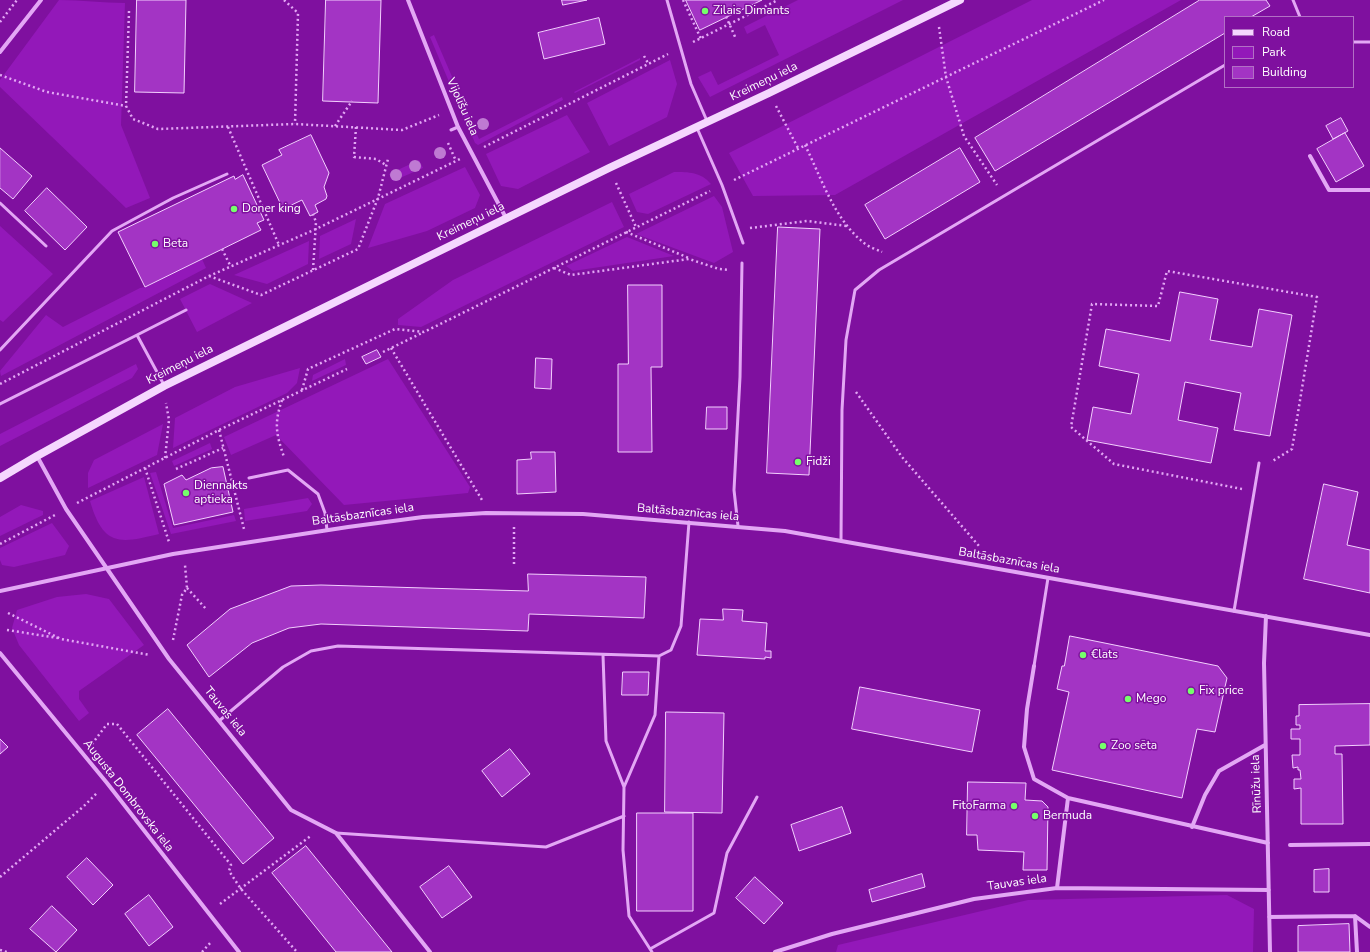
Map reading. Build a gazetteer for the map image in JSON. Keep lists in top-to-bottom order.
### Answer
{
  "streets": {
    "main road": ["Kreimeņu iela"],
    "street": [
      "Vijolīšu iela",
      "Baltāsbaznīcas iela",
      "Tauvas iela",
      "Rīnūžu iela",
      "Augusta Dombrovska iela"
    ]
  },
  "crossings": [
    ["Kreimeņu iela", "Vijolīšu iela"],
    ["Kreimeņu iela", "Tauvas iela"],
    ["Baltāsbaznīcas iela", "Tauvas iela"],
    ["Baltāsbaznīcas iela", "Rīnūžu iela"],
    ["Tauvas iela", "Rīnūžu iela"]
  ],
  "places": [
    "Zilais Dimants",
    "Doner king",
    "Beta",
    "Fidži",
    "Diennakts aptieka",
    "€lats",
    "Fix price",
    "Mego",
    "Zoo sēta",
    "FitoFarma",
    "Bermuda"
  ],
  "legend": ["Road", "Park", "Building"]
}
